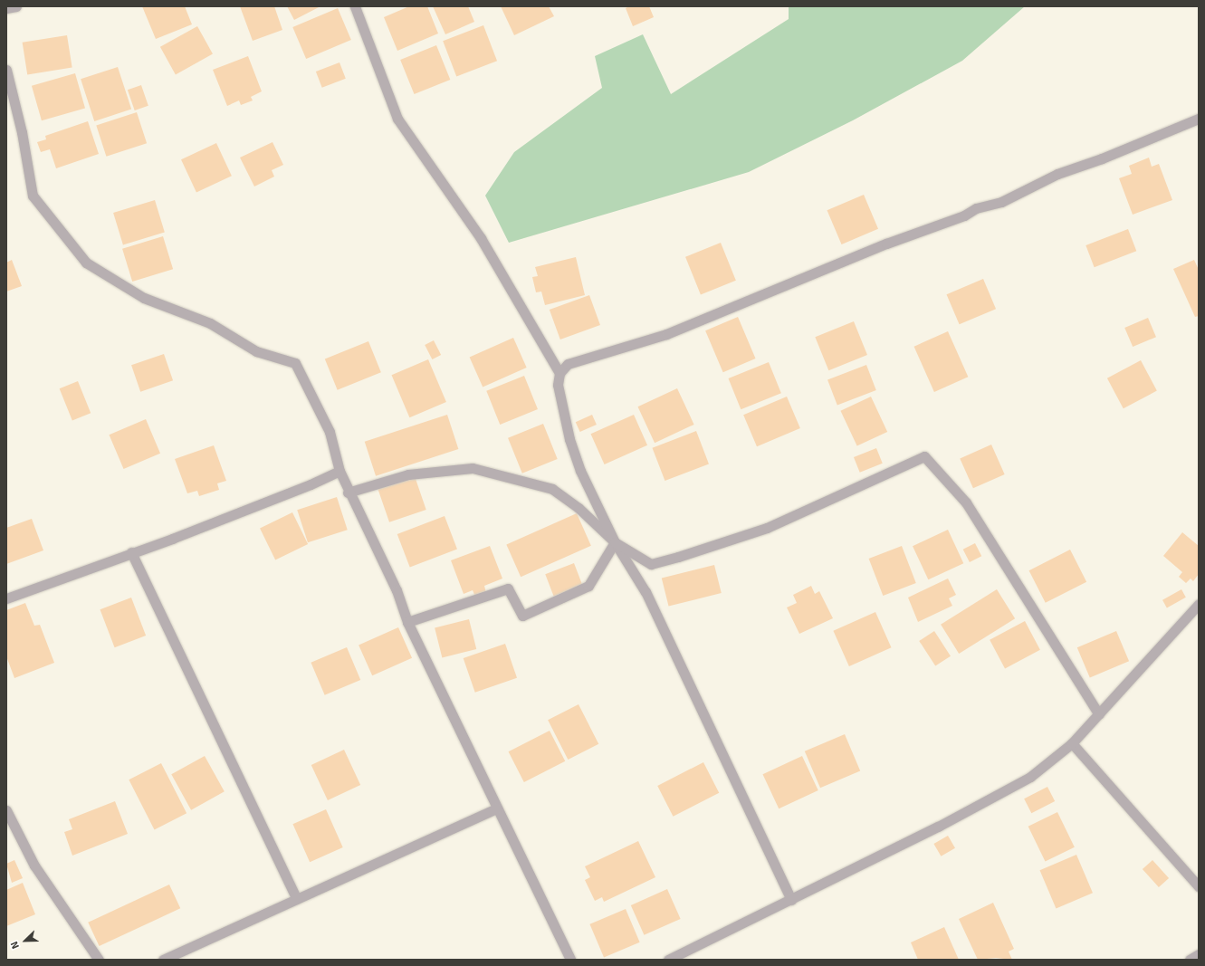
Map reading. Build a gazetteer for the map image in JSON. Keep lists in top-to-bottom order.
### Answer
{
  "north": "bottom left"
}
